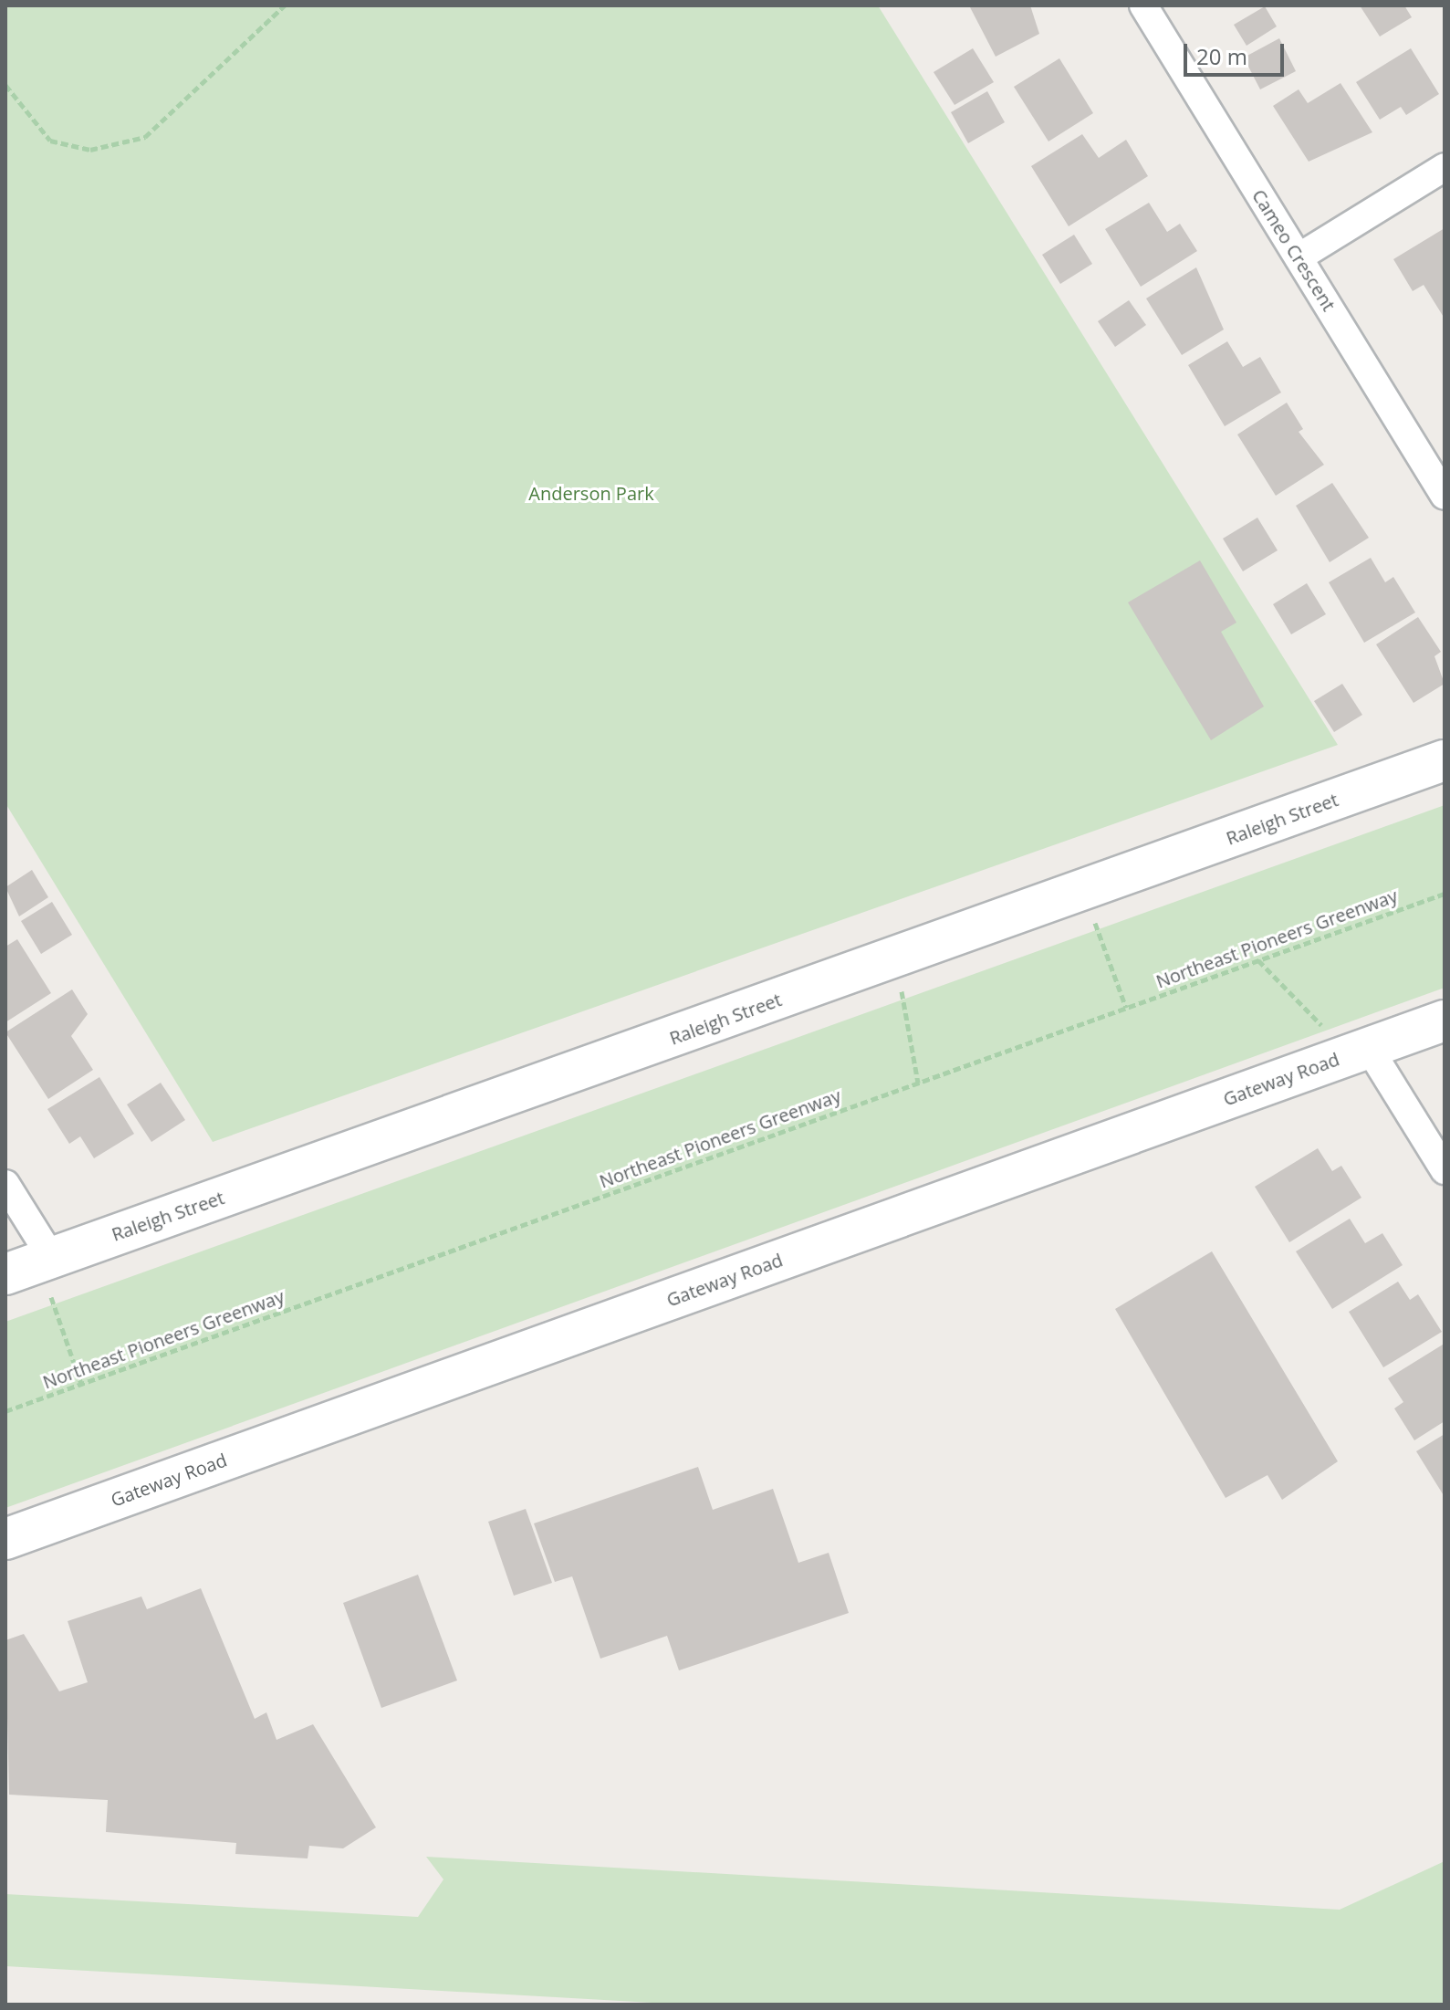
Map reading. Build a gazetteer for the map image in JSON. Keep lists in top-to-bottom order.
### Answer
{
  "streets": {
    "main road": ["Raleigh Street", "Gateway Road"],
    "street": ["Cameo Crescent"],
    "path": ["Northeast Pioneers Greenway"]
  },
  "parks": ["Anderson Park"],
  "scale_bar": "20 m"
}
